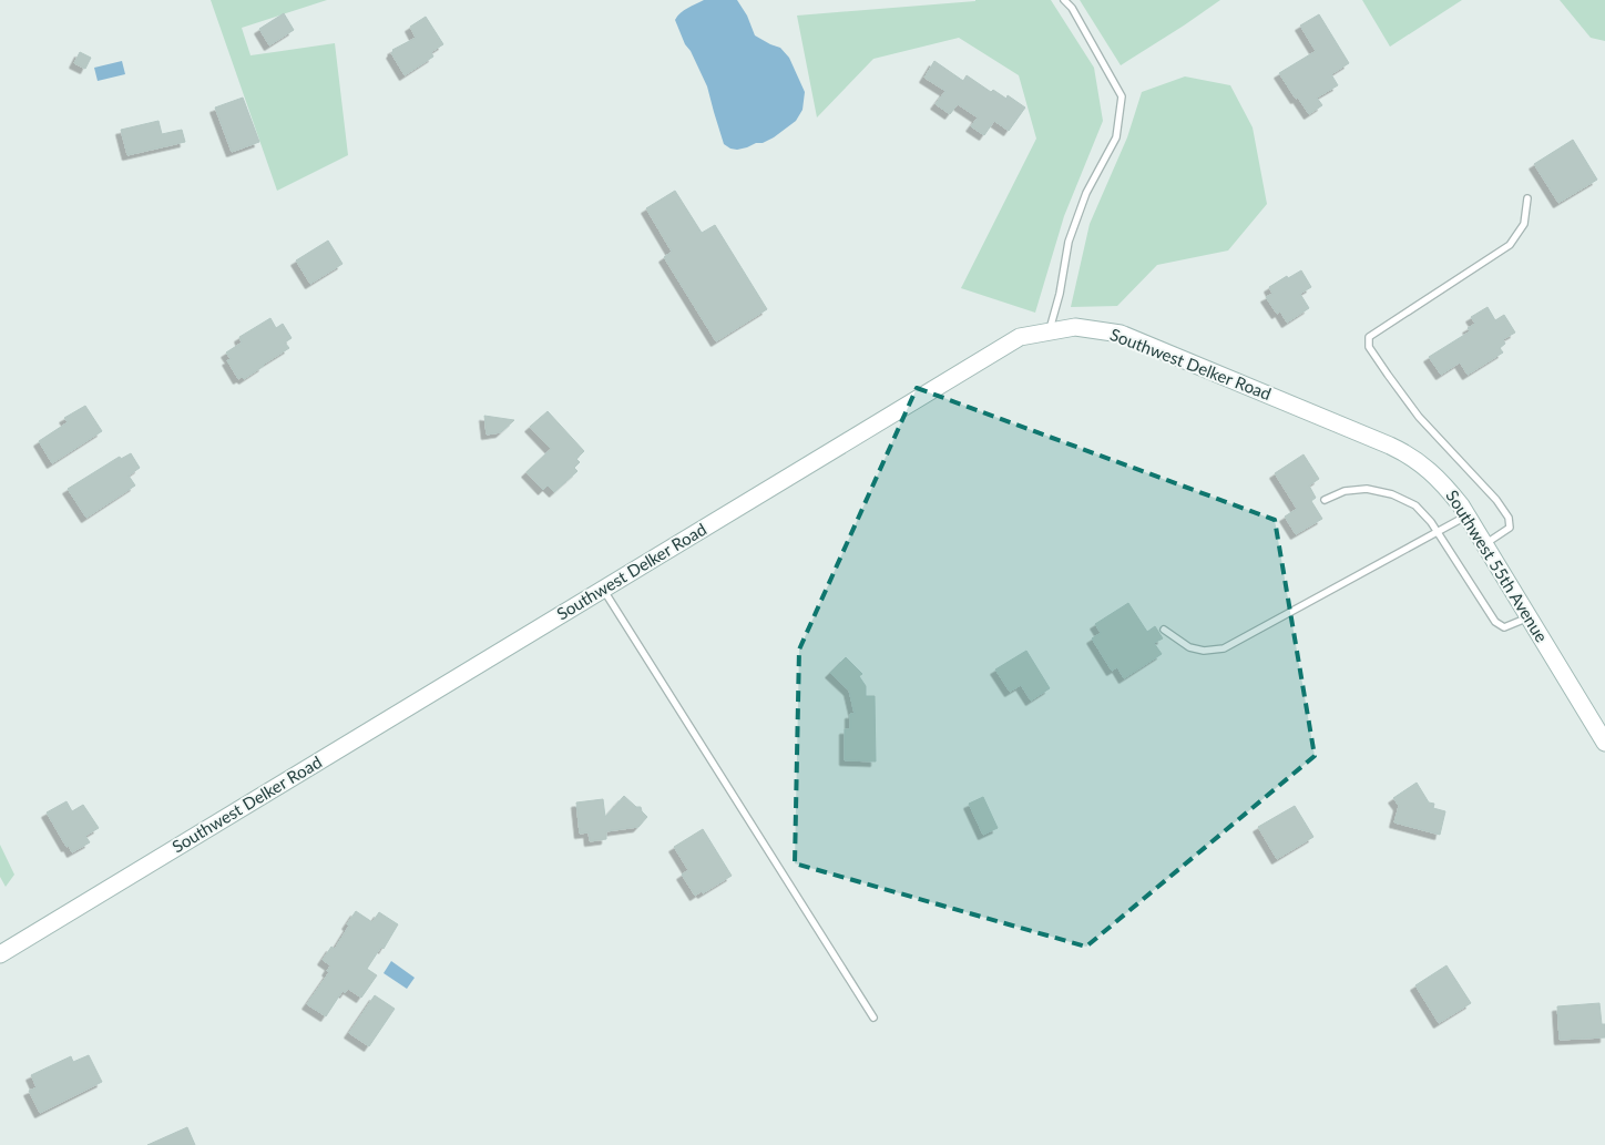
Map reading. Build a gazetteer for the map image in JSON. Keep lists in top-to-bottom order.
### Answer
{
  "streets": {
    "street": ["Southwest Delker Road", "Southwest 55th Avenue"]
  },
  "crossings": [
    ["Southwest Delker Road", "Southwest 55th Avenue"]
  ]
}
